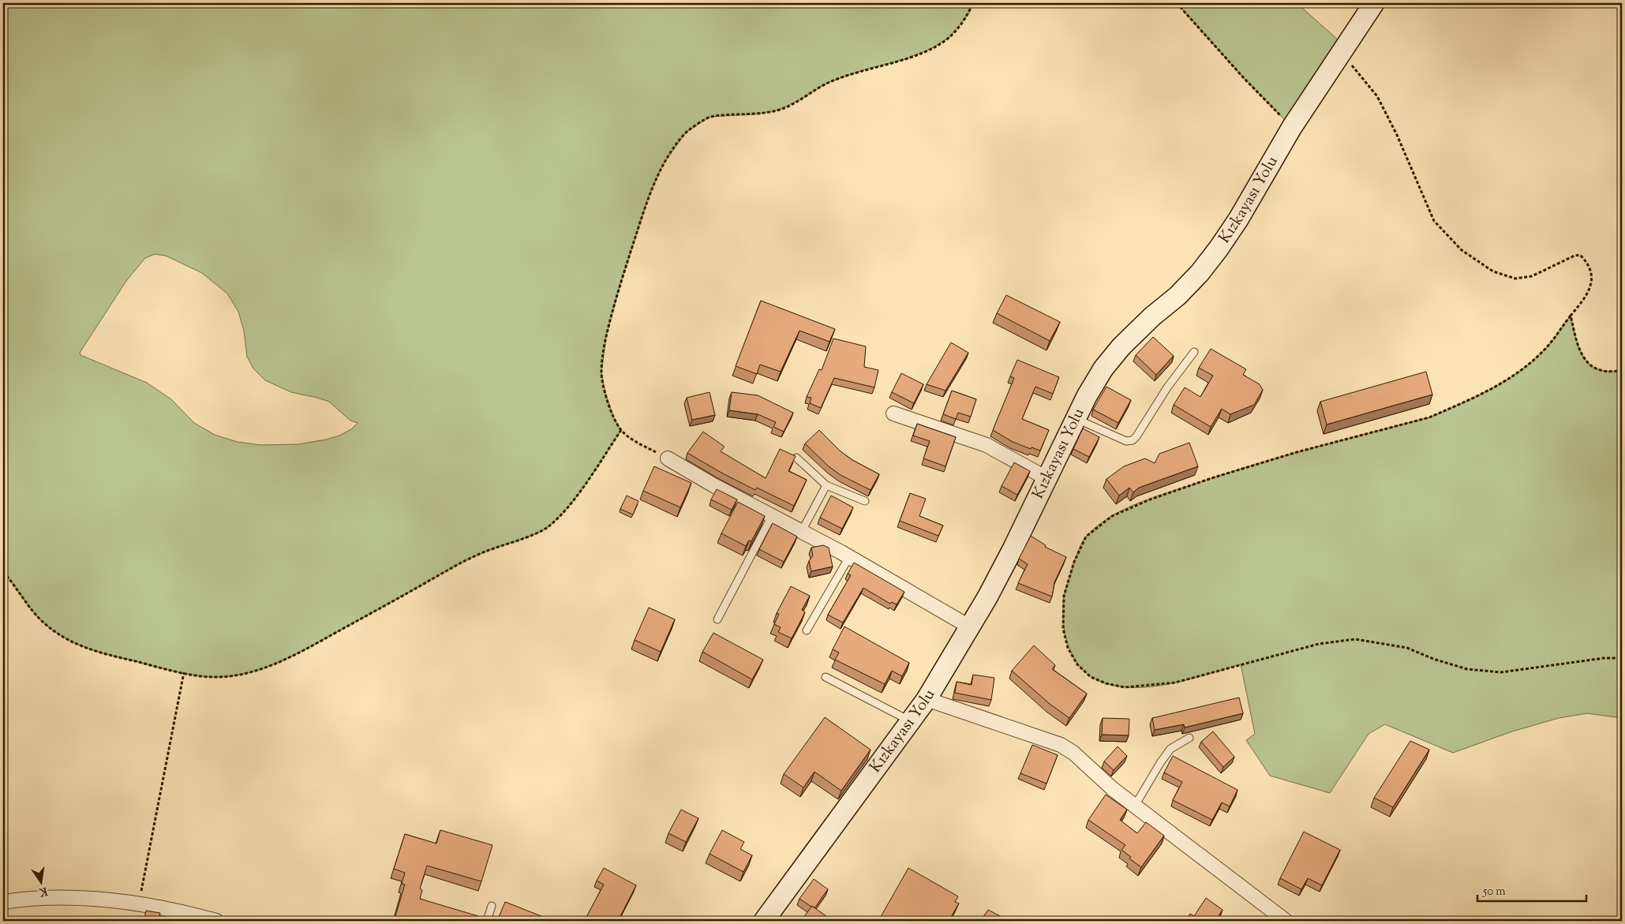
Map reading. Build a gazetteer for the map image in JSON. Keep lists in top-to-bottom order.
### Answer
{
  "streets": {
    "street": ["Kızkayası Yolu"]
  },
  "scale_bar": "50 m",
  "north": "bottom"
}
